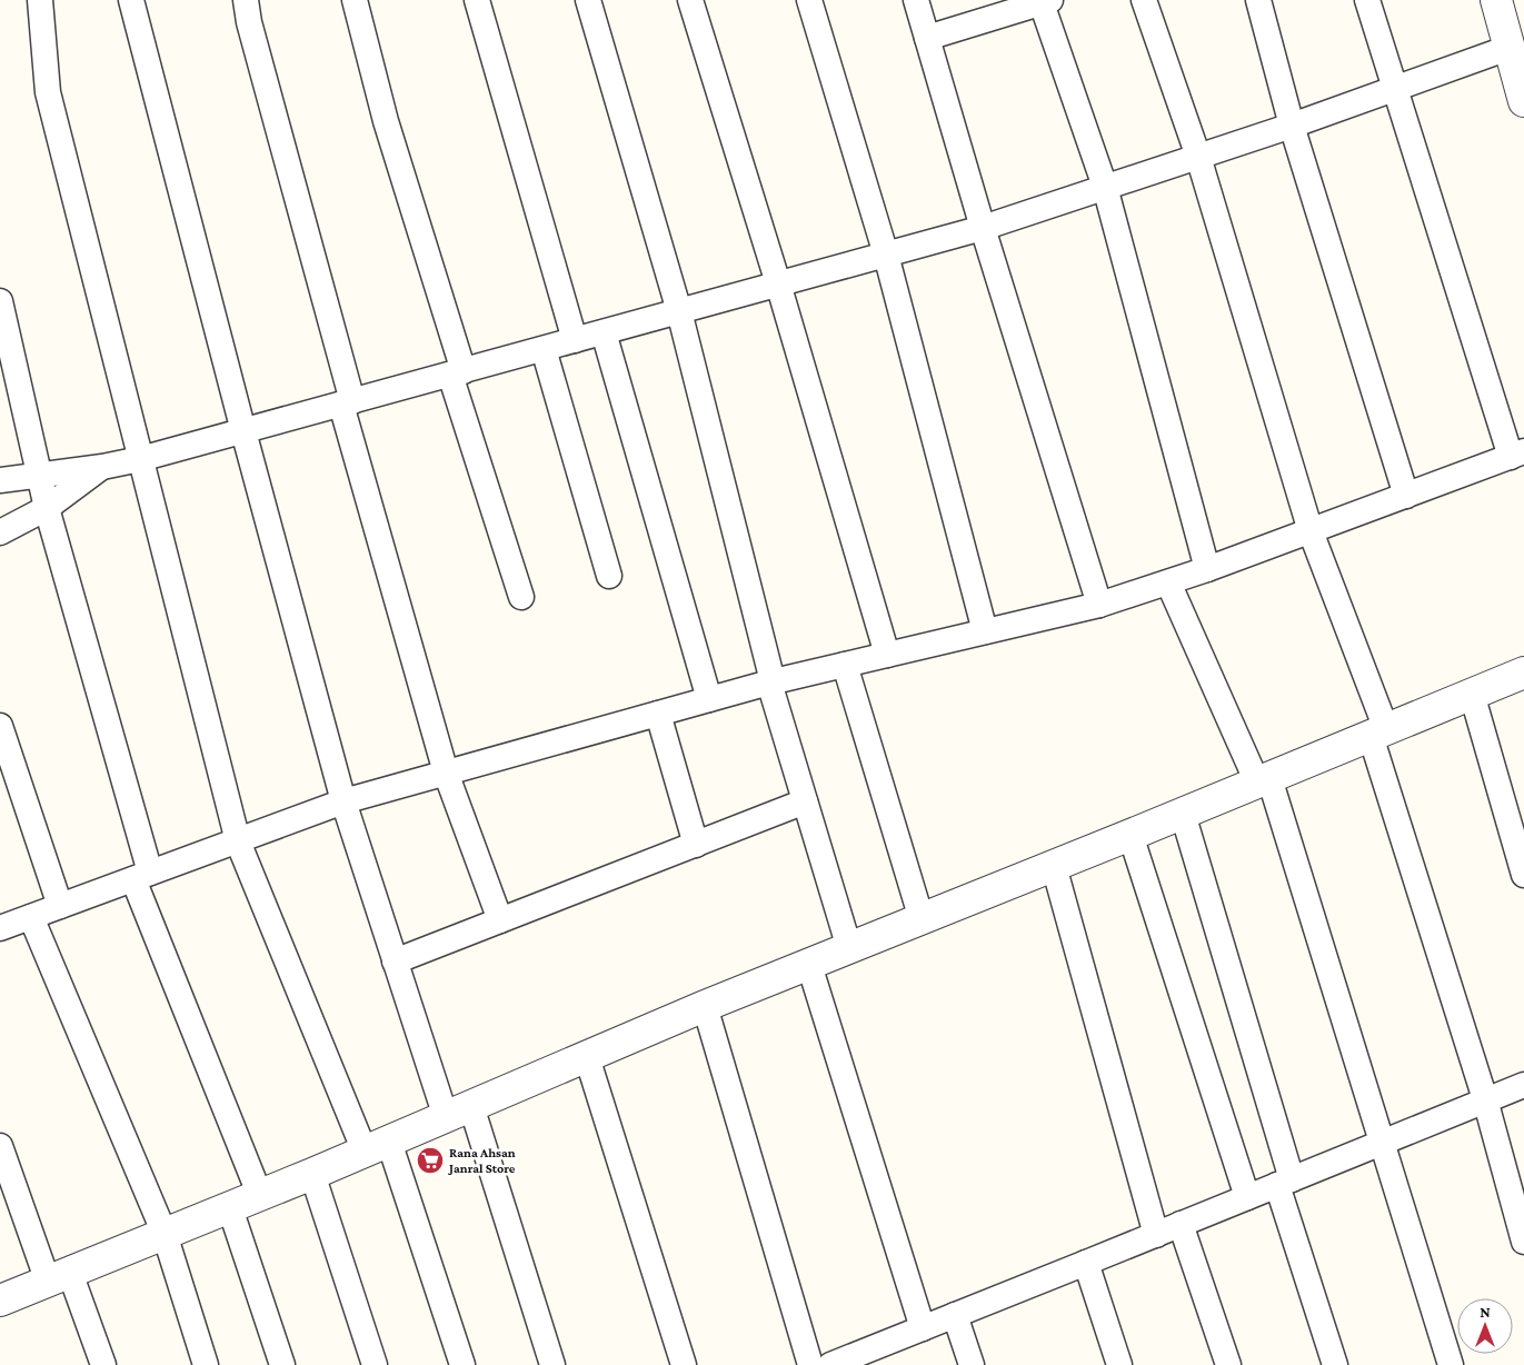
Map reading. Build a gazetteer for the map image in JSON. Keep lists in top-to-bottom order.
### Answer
{
  "places": {
    "supermarket": ["Rana Ahsan Janral Store"]
  },
  "north": "top"
}
